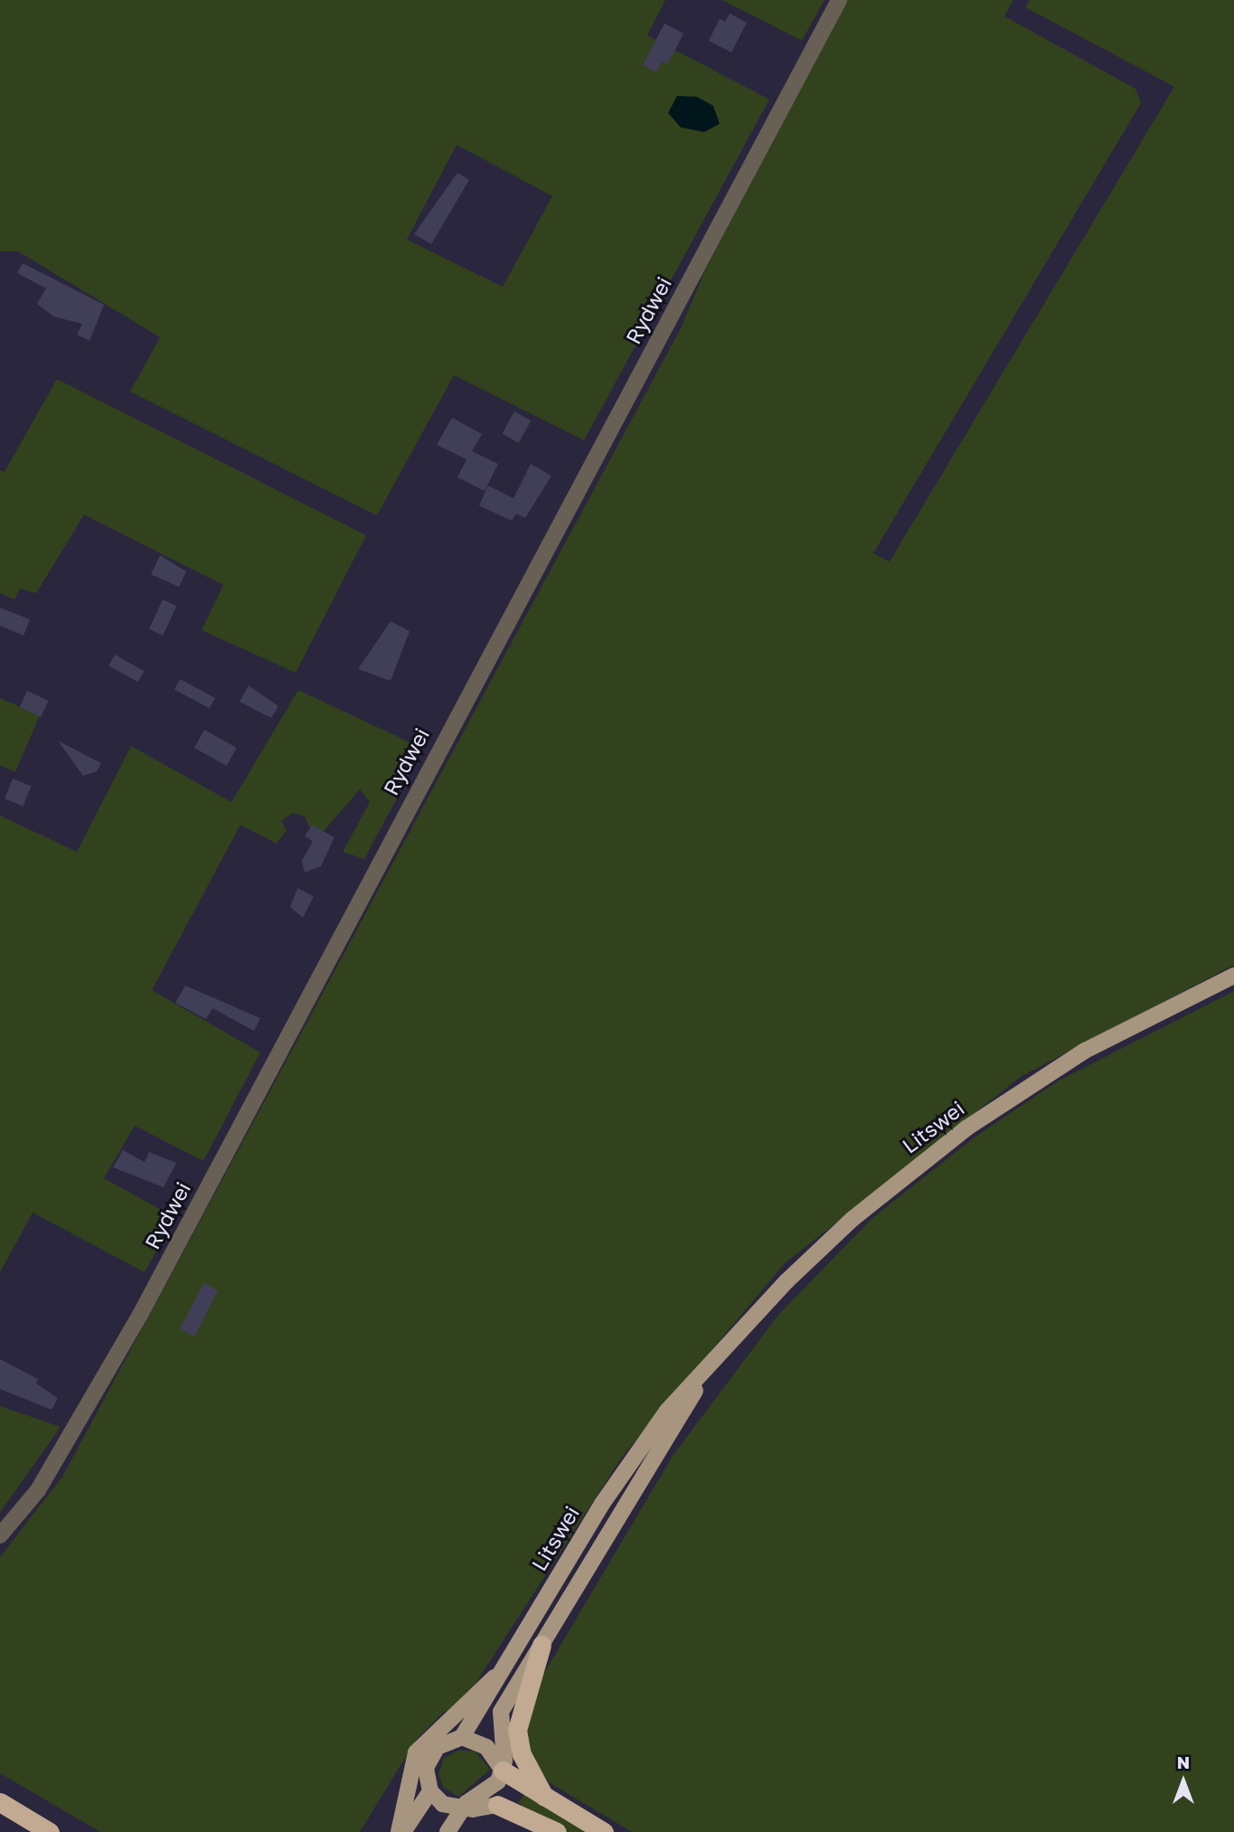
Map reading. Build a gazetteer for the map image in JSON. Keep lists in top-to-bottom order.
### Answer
{
  "streets": {
    "main road": ["Litswei"],
    "street": ["Rydwei"]
  },
  "north": "top"
}
